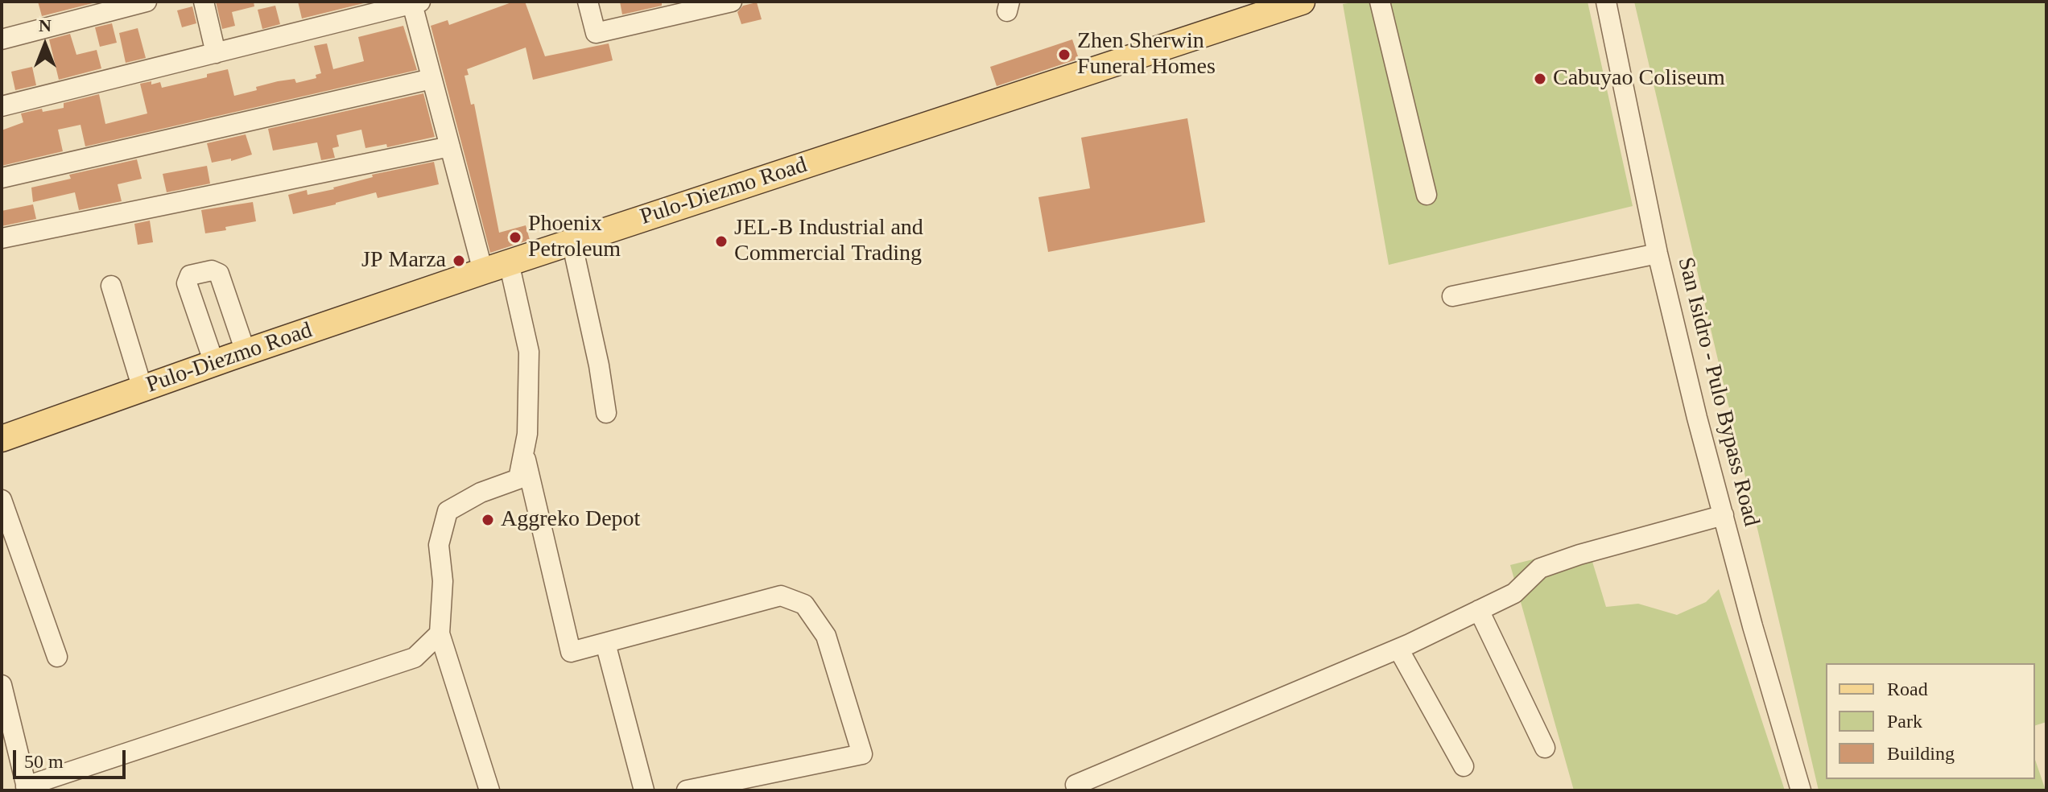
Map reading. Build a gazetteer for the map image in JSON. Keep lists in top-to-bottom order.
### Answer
{
  "streets": {
    "main road": ["Pulo-Diezmo Road"],
    "street": ["San Isidro - Pulo Bypass Road"]
  },
  "places": [
    "Zhen Sherwin Funeral Homes",
    "Cabuyao Coliseum",
    "Phoenix Petroleum",
    "JEL-B Industrial and Commercial Trading",
    "JP Marza",
    "Aggreko Depot"
  ],
  "legend": ["Road", "Park", "Building"],
  "scale_bar": "50 m",
  "north": "top"
}
